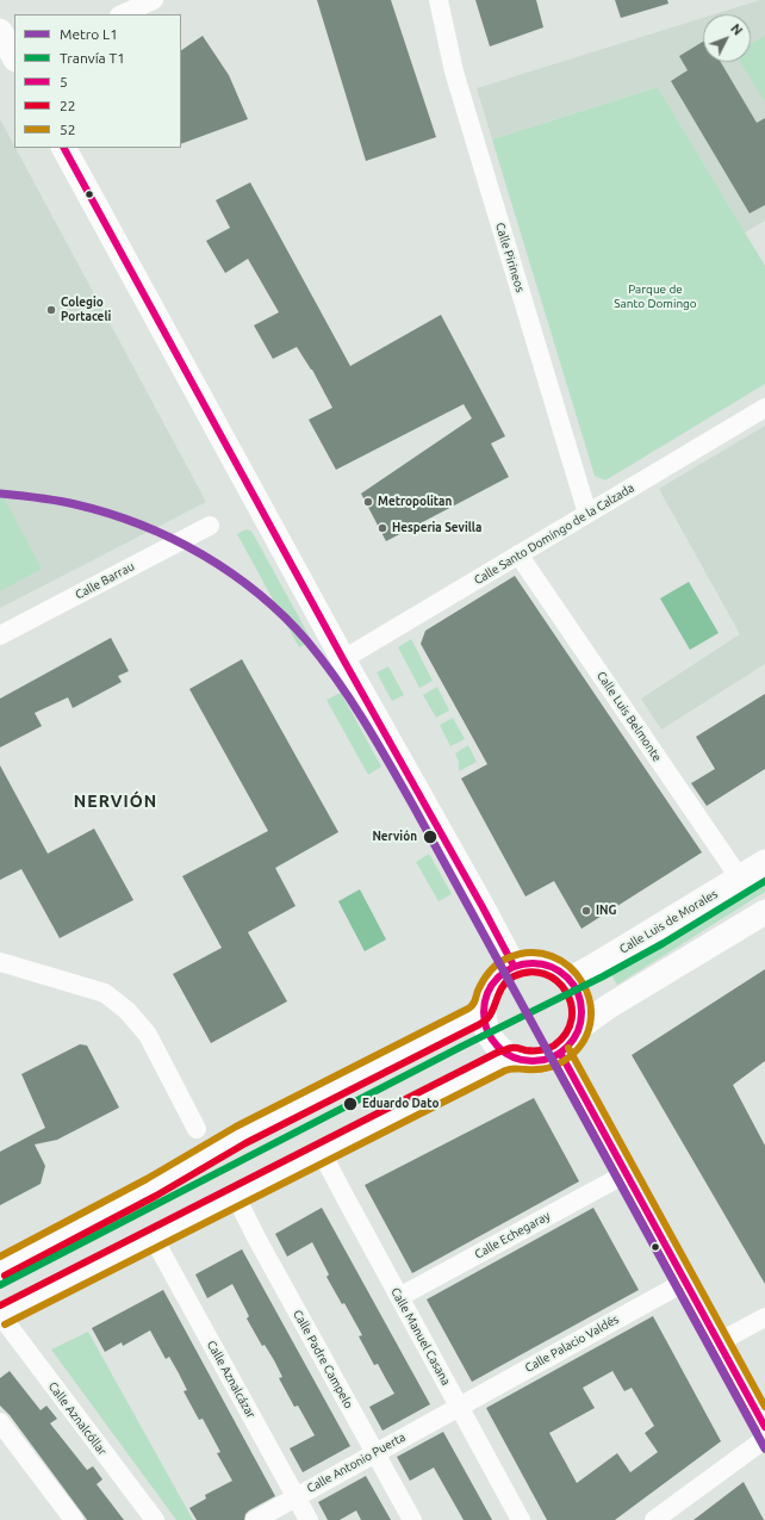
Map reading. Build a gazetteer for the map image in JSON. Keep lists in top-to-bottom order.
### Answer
{
  "streets": {
    "main road": ["Calle Luis de Morales"],
    "street": [
      "Calle Pirineos",
      "Calle Santo Domingo de la Calzada",
      "Calle Barrau",
      "Calle Luis Belmonte",
      "Calle Echegaray",
      "Calle Manuel Casana",
      "Calle Palacio Valdés",
      "Calle Padre Campelo",
      "Calle Aznalcázar",
      "Calle Aznalcóllar",
      "Calle Antonio Puerta"
    ]
  },
  "crossings": [
    ["Calle Pirineos", "Calle Santo Domingo de la Calzada"],
    ["Calle Santo Domingo de la Calzada", "Calle Luis Belmonte"],
    ["Calle Luis Belmonte", "Calle Luis de Morales"],
    ["Calle Echegaray", "Calle Manuel Casana"],
    ["Calle Manuel Casana", "Calle Palacio Valdés"],
    ["Calle Manuel Casana", "Calle Antonio Puerta"],
    ["Calle Palacio Valdés", "Calle Antonio Puerta"],
    ["Calle Padre Campelo", "Calle Antonio Puerta"],
    ["Calle Aznalcázar", "Calle Antonio Puerta"]
  ],
  "districts": ["NERVIÓN"],
  "parks": ["Parque de Santo Domingo"],
  "places": [
    "Colegio Portaceli",
    "Metropolitan",
    "Hesperia Sevilla",
    "Nervión",
    "ING",
    "Eduardo Dato"
  ],
  "lines": [
    "transit line 5",
    "metro line L1",
    "tram line T1",
    "transit line 52",
    "transit line 22"
  ],
  "legend": [
    "Metro L1",
    "Tranvía T1",
    "5",
    "22",
    "52"
  ],
  "north": "top right"
}
